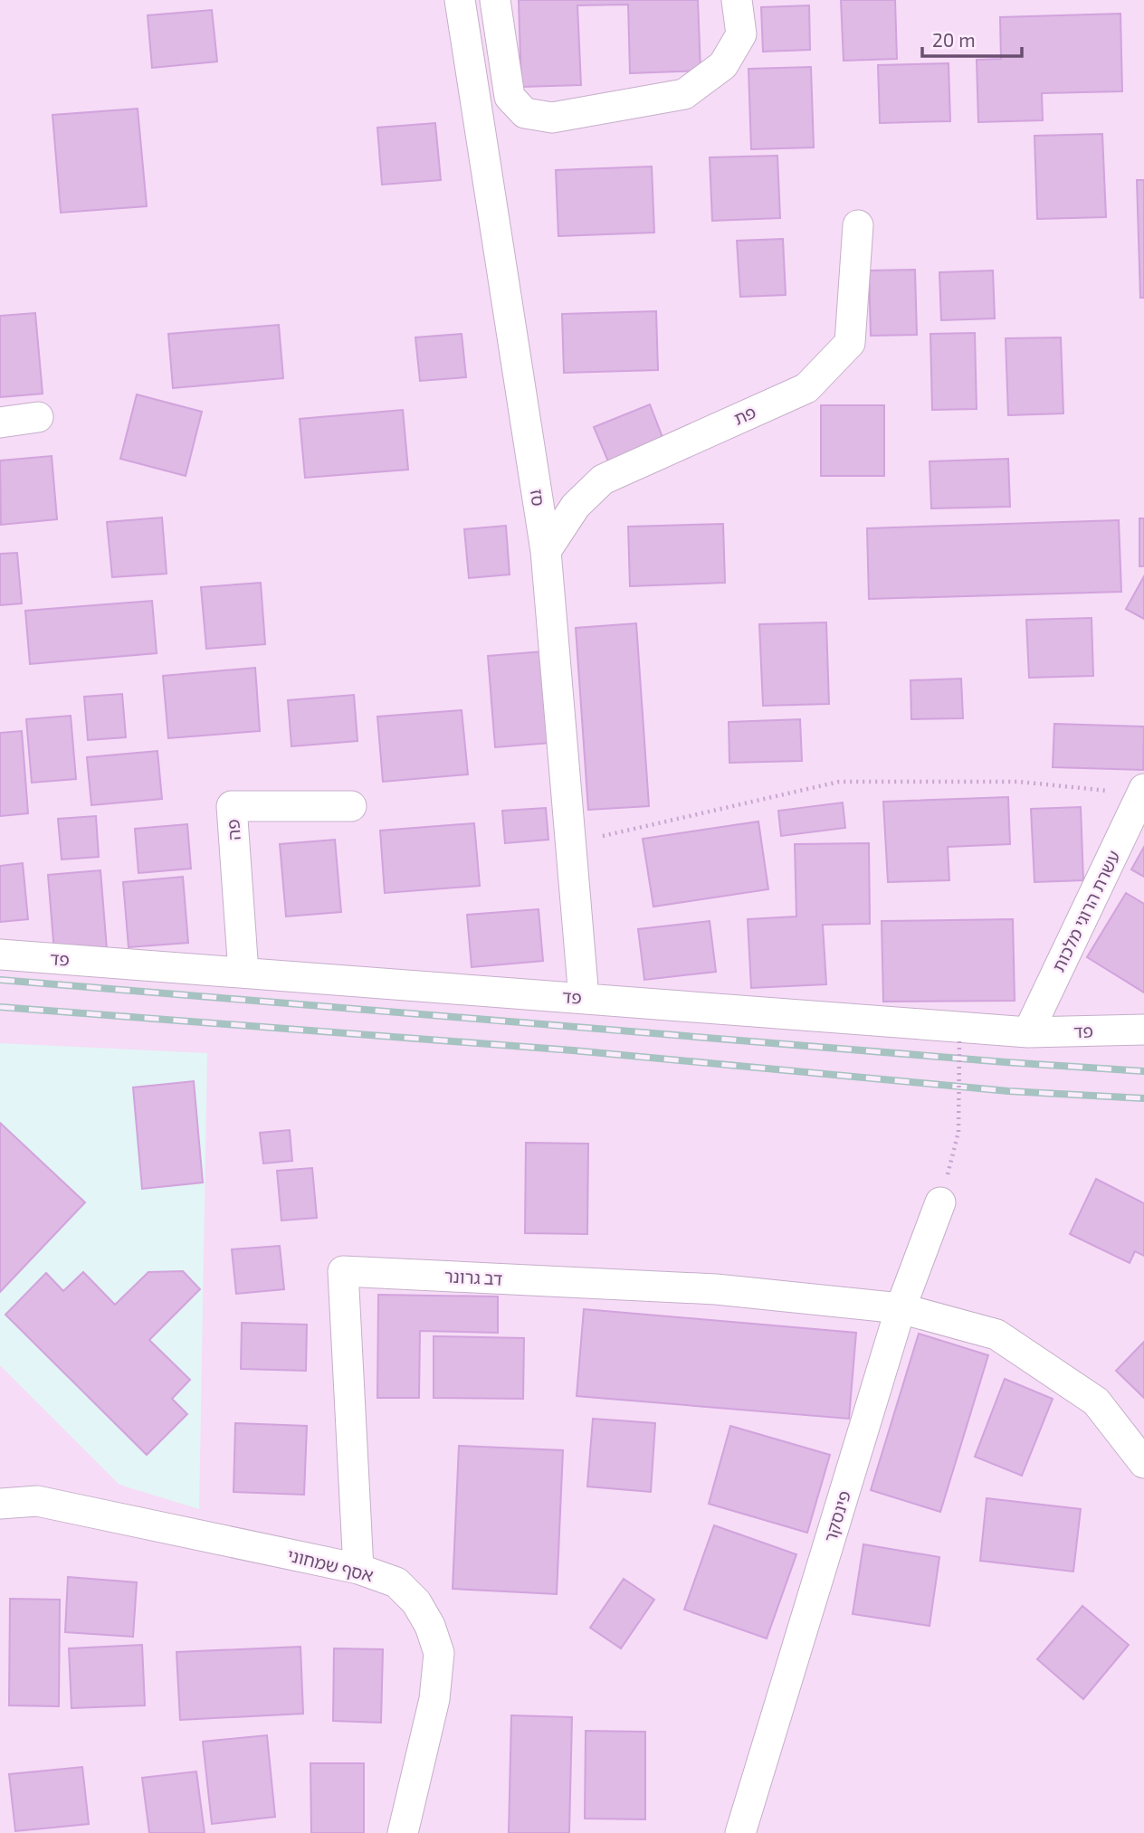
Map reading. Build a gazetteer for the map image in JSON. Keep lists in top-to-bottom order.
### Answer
{
  "streets": {
    "street": [
      "פת",
      "סז",
      "פה",
      "עשרת הרוגי מלכות",
      "פד",
      "דב גרונר",
      "פינסקר",
      "אסף שמחוני"
    ]
  },
  "crossings": [
    ["פת", "סז"],
    ["סז", "פד"],
    ["פה", "פד"],
    ["עשרת הרוגי מלכות", "פד"],
    ["דב גרונר", "פינסקר"],
    ["דב גרונר", "אסף שמחוני"]
  ],
  "scale_bar": "20 m"
}
